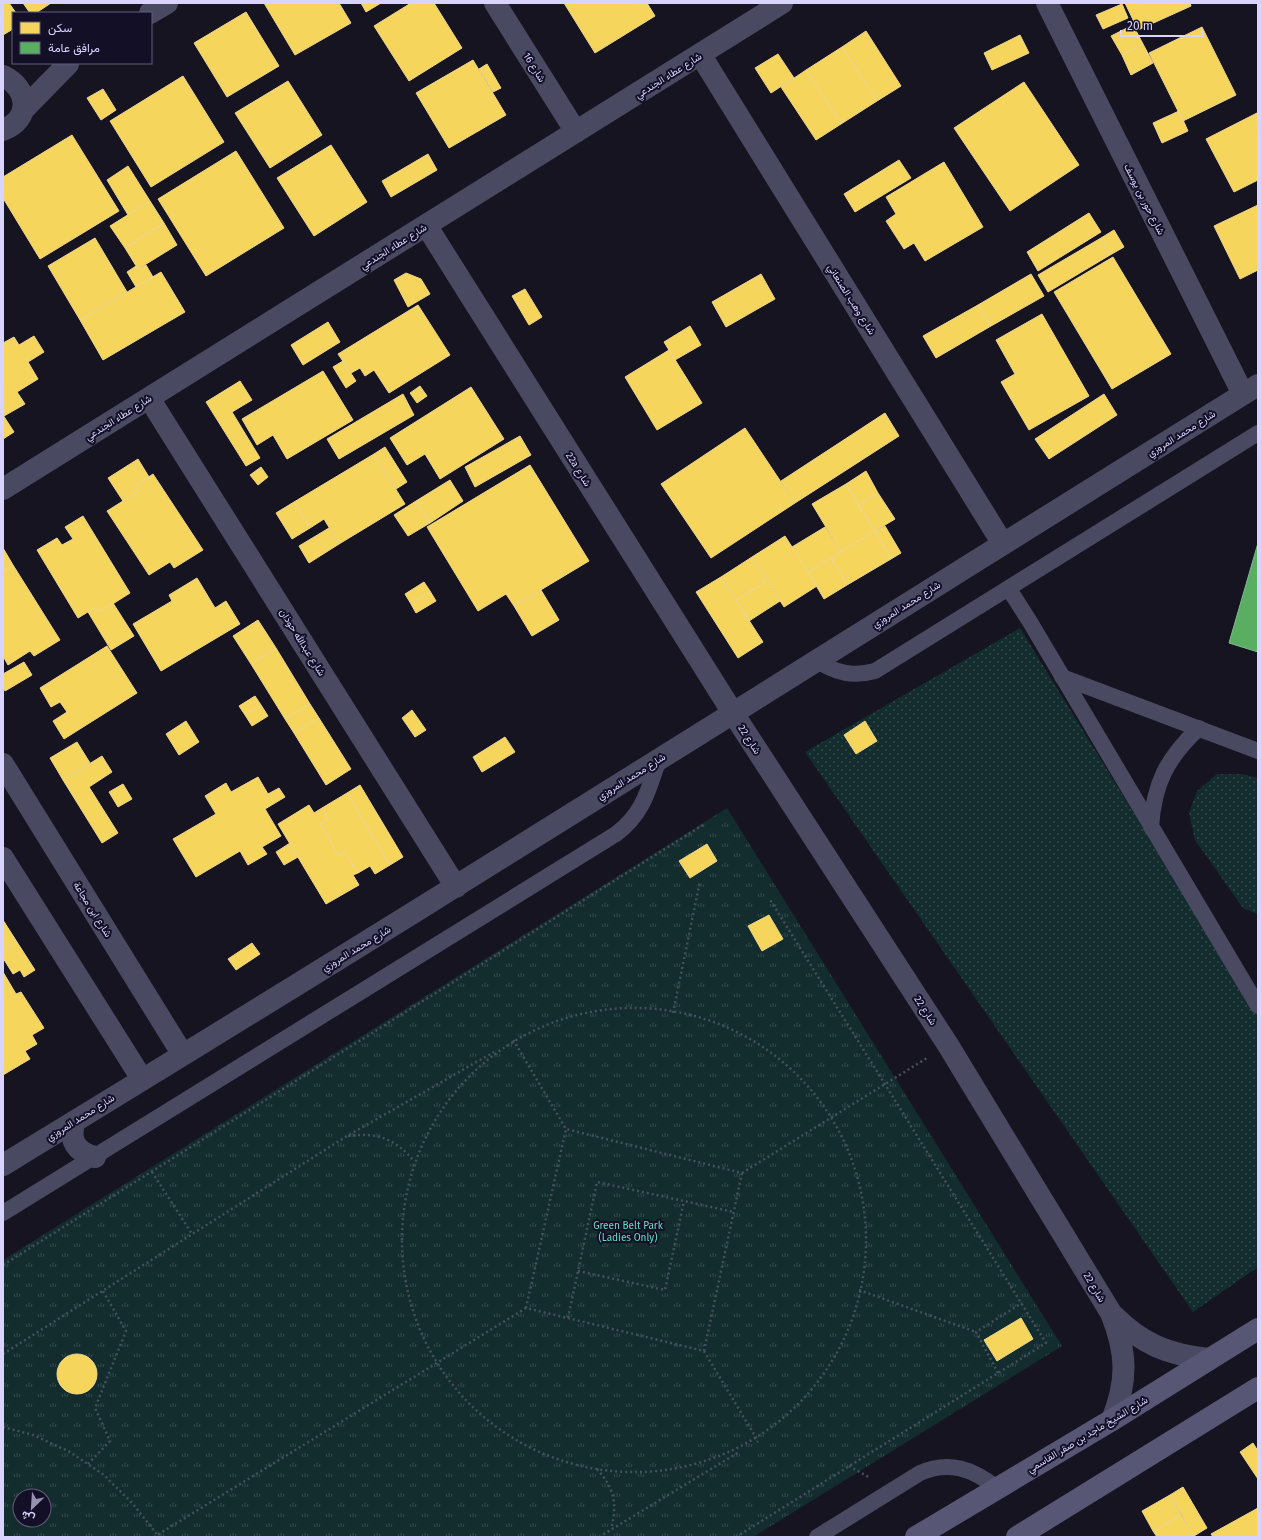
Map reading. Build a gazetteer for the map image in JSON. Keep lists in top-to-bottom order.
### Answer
{
  "streets": {
    "main road": ["شارع الشيخ ماجد بن صقر القاسمي"],
    "street": [
      "شارع 16",
      "شارع عطاء الجندعي",
      "شارع حور بن يوسف",
      "شارع وهب الصنعاني",
      "شارع محمد المروزي",
      "22a شارع",
      "شارع عبدالله حوذان",
      "شارع 22",
      "شارع ابن مجاعة"
    ]
  },
  "crossings": [
    ["شارع 16", "شارع عطاء الجندعي"],
    ["شارع عطاء الجندعي", "شارع وهب الصنعاني"],
    ["شارع عطاء الجندعي", "22a شارع"],
    ["شارع عطاء الجندعي", "شارع عبدالله حوذان"],
    ["شارع حور بن يوسف", "شارع محمد المروزي"],
    ["شارع وهب الصنعاني", "شارع محمد المروزي"],
    ["شارع محمد المروزي", "22a شارع"],
    ["شارع محمد المروزي", "شارع عبدالله حوذان"],
    ["شارع محمد المروزي", "شارع 22"],
    ["شارع محمد المروزي", "شارع ابن مجاعة"],
    ["22a شارع", "شارع 22"],
    ["شارع 22", "شارع الشيخ ماجد بن صقر القاسمي"]
  ],
  "parks": ["Green Belt Park (Ladies Only)"],
  "legend": ["سكن", "مرافق عامة"],
  "scale_bar": "20 m",
  "north": "bottom left"
}
